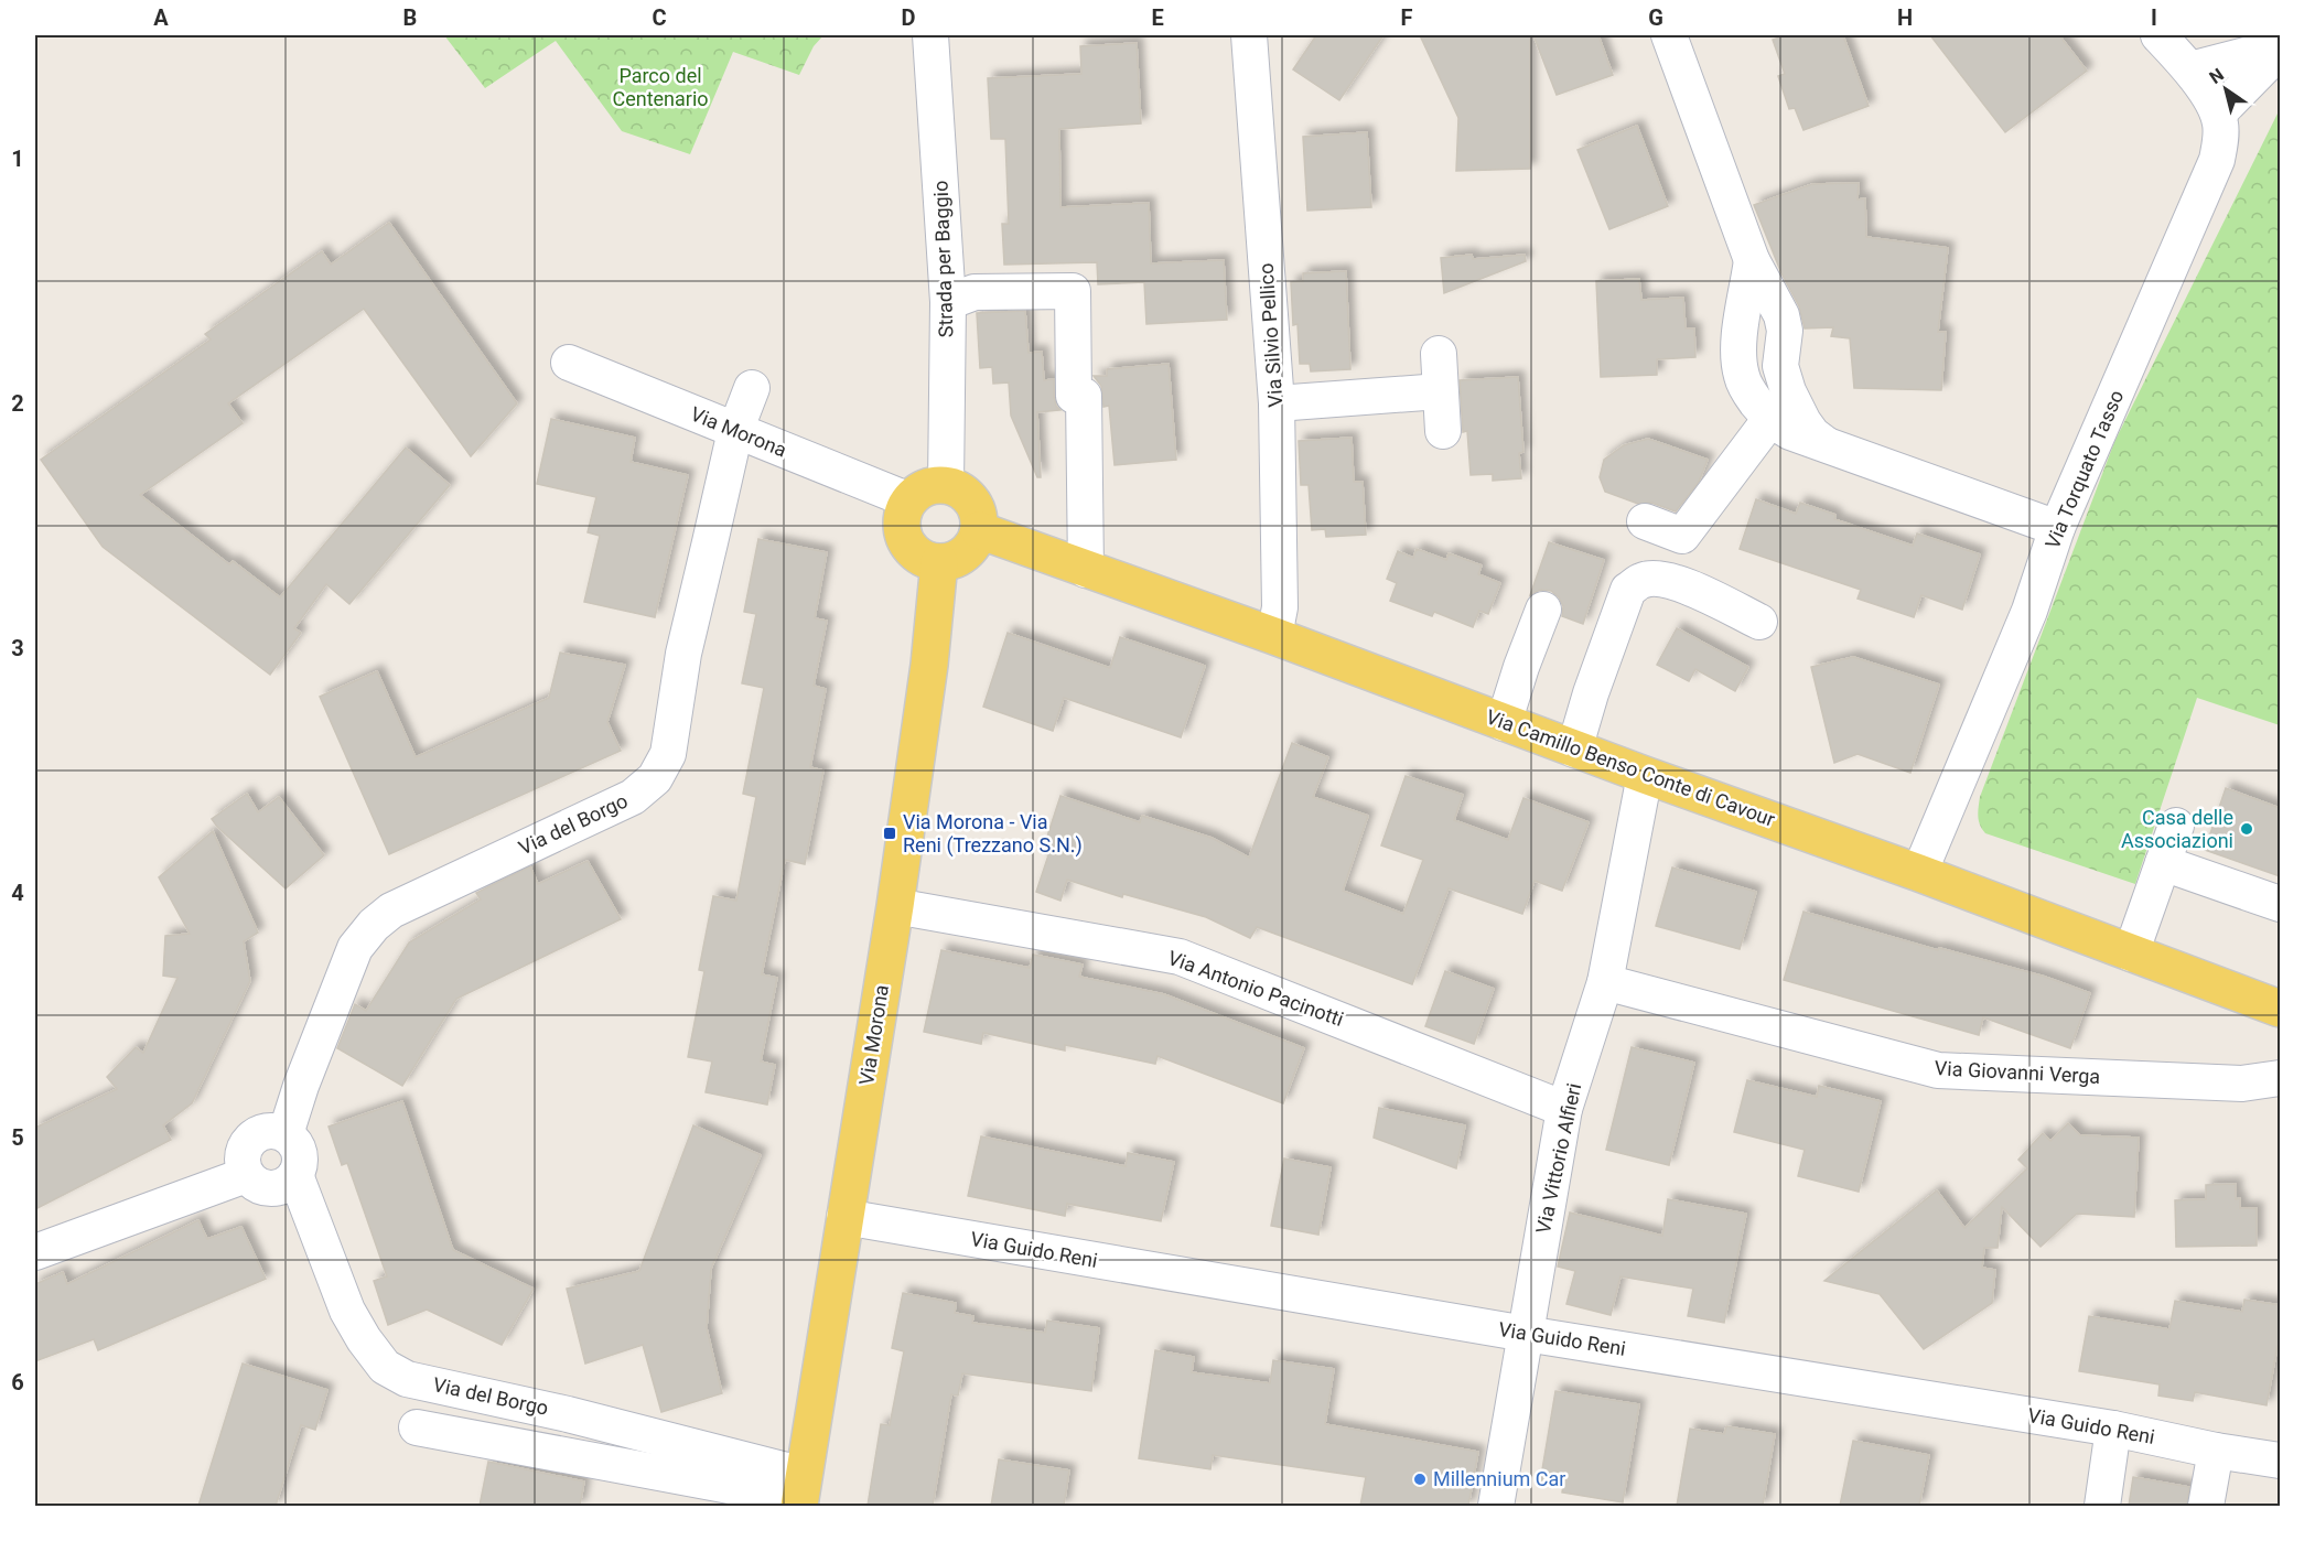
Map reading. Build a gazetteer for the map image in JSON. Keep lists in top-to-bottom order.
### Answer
{
  "streets": {
    "main road": ["Via Morona", "Via Camillo Benso Conte di Cavour"],
    "street": [
      "Strada per Baggio",
      "Via Silvio Pellico",
      "Via Torquato Tasso",
      "Via del Borgo",
      "Via Antonio Pacinotti",
      "Via Giovanni Verga",
      "Via Vittorio Alfieri",
      "Via Guido Reni"
    ]
  },
  "crossings": [
    ["Strada per Baggio", "Via Morona"],
    ["Strada per Baggio", "Via Camillo Benso Conte di Cavour"],
    ["Via Silvio Pellico", "Via Camillo Benso Conte di Cavour"],
    ["Via Morona", "Via Camillo Benso Conte di Cavour"],
    ["Via Morona", "Via del Borgo"],
    ["Via Morona", "Via Antonio Pacinotti"],
    ["Via Morona", "Via Guido Reni"],
    ["Via Torquato Tasso", "Via Camillo Benso Conte di Cavour"],
    ["Via Camillo Benso Conte di Cavour", "Via Vittorio Alfieri"],
    ["Via Antonio Pacinotti", "Via Vittorio Alfieri"],
    ["Via Giovanni Verga", "Via Vittorio Alfieri"],
    ["Via Vittorio Alfieri", "Via Guido Reni"]
  ],
  "parks": ["Parco del Centenario"],
  "places": {
    "other": ["Casa delle Associazioni", "Millennium Car"],
    "transit": ["Via Morona - Via Reni (Trezzano S.N.)"]
  },
  "north": "top left",
  "grid": {
    "columns": [
      "A",
      "B",
      "C",
      "D",
      "E",
      "F",
      "G",
      "H",
      "I"
    ],
    "rows": [
      "1",
      "2",
      "3",
      "4",
      "5",
      "6"
    ]
  }
}
